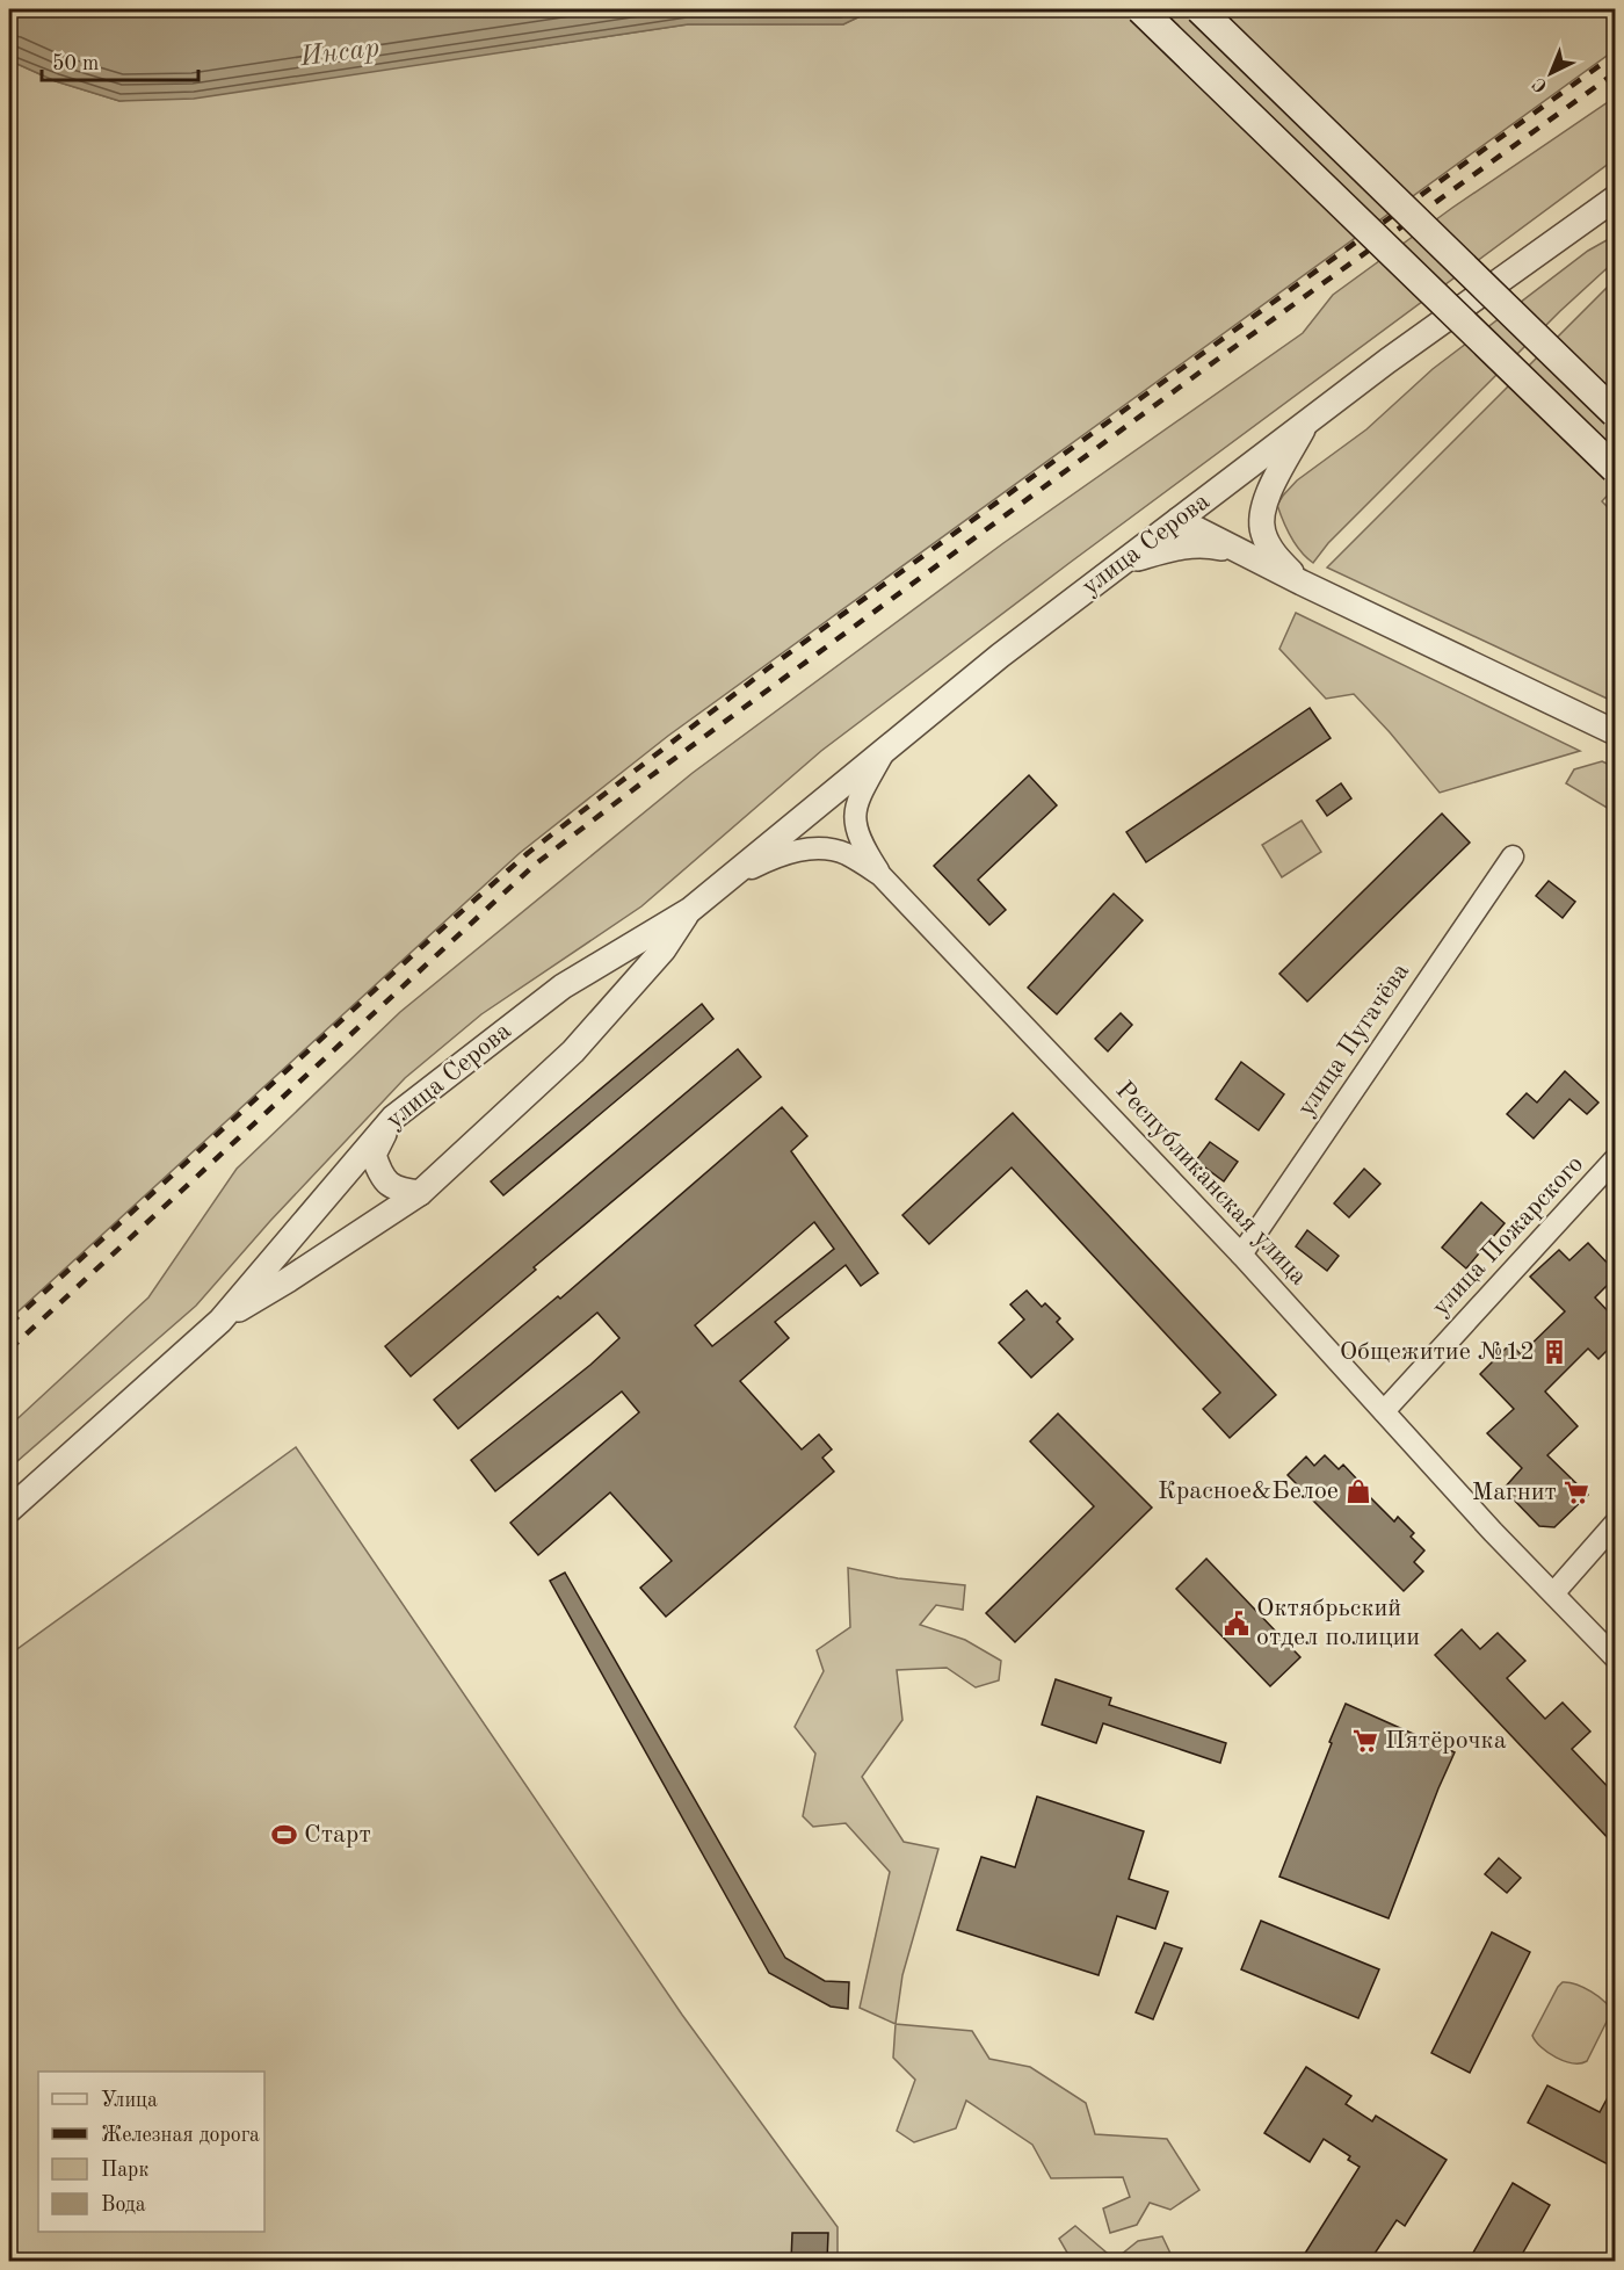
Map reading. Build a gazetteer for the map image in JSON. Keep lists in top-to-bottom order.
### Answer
{
  "streets": {
    "street": [
      "улица Серова",
      "улица Пугачёва",
      "Республиканская улица",
      "улица Пожарского"
    ]
  },
  "crossings": [
    ["улица Серова", "Республиканская улица"],
    ["улица Пугачёва", "Республиканская улица"],
    ["Республиканская улица", "улица Пожарского"]
  ],
  "water": ["Инсар"],
  "places": {
    "building": ["Общежитие №12"],
    "shop": ["Красное&Белое"],
    "supermarket": ["Магнит", "Пятёрочка"],
    "public building": ["Октябрьский отдел полиции"],
    "sports": ["Старт"]
  },
  "legend": [
    "Улица",
    "Железная дорога",
    "Парк",
    "Вода"
  ],
  "scale_bar": "50 m",
  "north": "bottom left"
}
